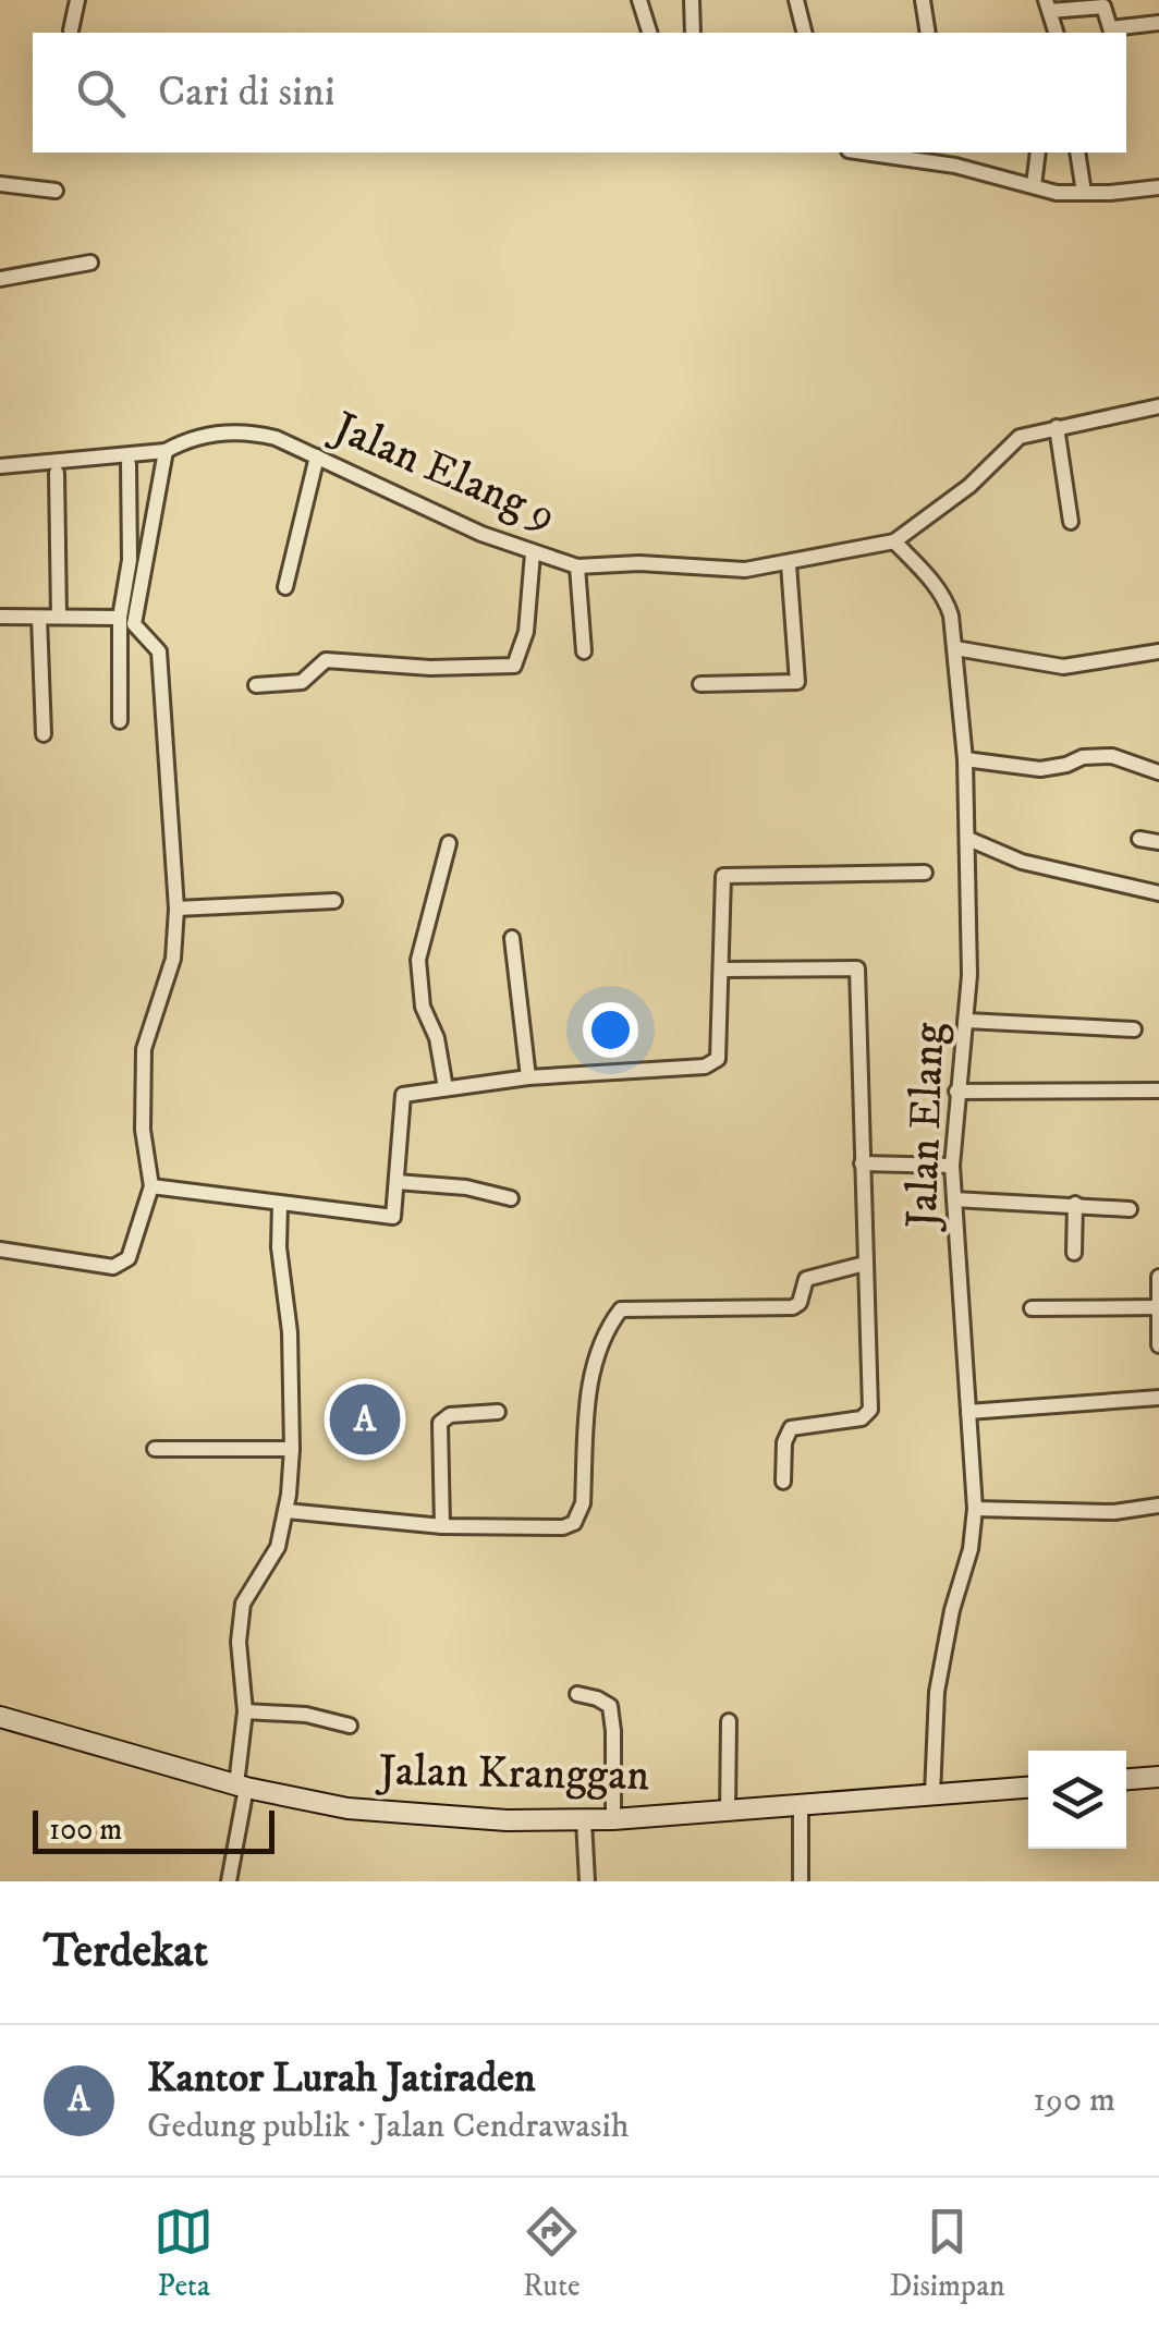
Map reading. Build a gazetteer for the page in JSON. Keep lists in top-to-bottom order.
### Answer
{
  "streets": {
    "main road": ["Jalan Kranggan"],
    "street": ["Jalan Elang 9", "Jalan Elang"]
  },
  "crossings": [
    ["Jalan Elang 9", "Jalan Elang"],
    ["Jalan Elang", "Jalan Kranggan"]
  ],
  "scale_bar": "100 m",
  "page": {
    "search": "Cari di sini",
    "pins": "A",
    "scale": "100 m",
    "heading": "Terdekat",
    "list": [
      {
        "mark": "A",
        "name": "Kantor Lurah Jatiraden",
        "note": "Gedung publik · Jalan Cendrawasih",
        "value": "190 m"
      }
    ],
    "nav": ["Peta", "Rute", "Disimpan"]
  }
}
